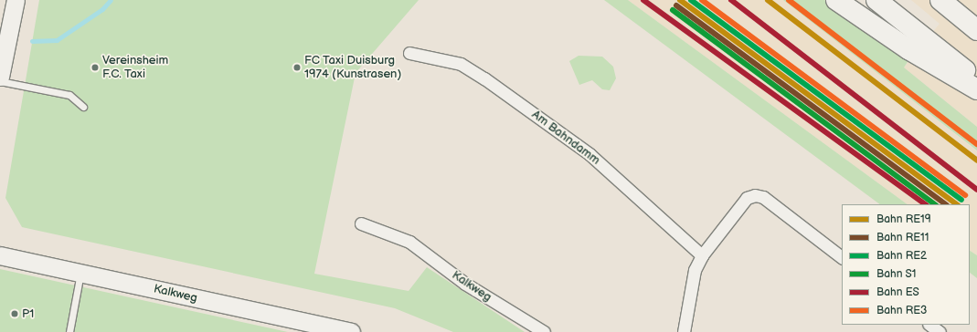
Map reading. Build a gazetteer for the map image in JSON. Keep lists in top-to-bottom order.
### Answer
{
  "streets": {
    "street": ["Am Bahndamm", "Kalkweg"]
  },
  "places": ["Vereinsheim F.C. Taxi", "FC Taxi Duisburg 1974 (Kunstrasen)", "P1"],
  "lines": [
    "rail line RE19",
    "rail line RE2",
    "rail line ES",
    "rail line RE3",
    "rail line RE11",
    "rail line S1"
  ],
  "legend": [
    "Bahn RE19",
    "Bahn RE11",
    "Bahn RE2",
    "Bahn S1",
    "Bahn ES",
    "Bahn RE3"
  ]
}
